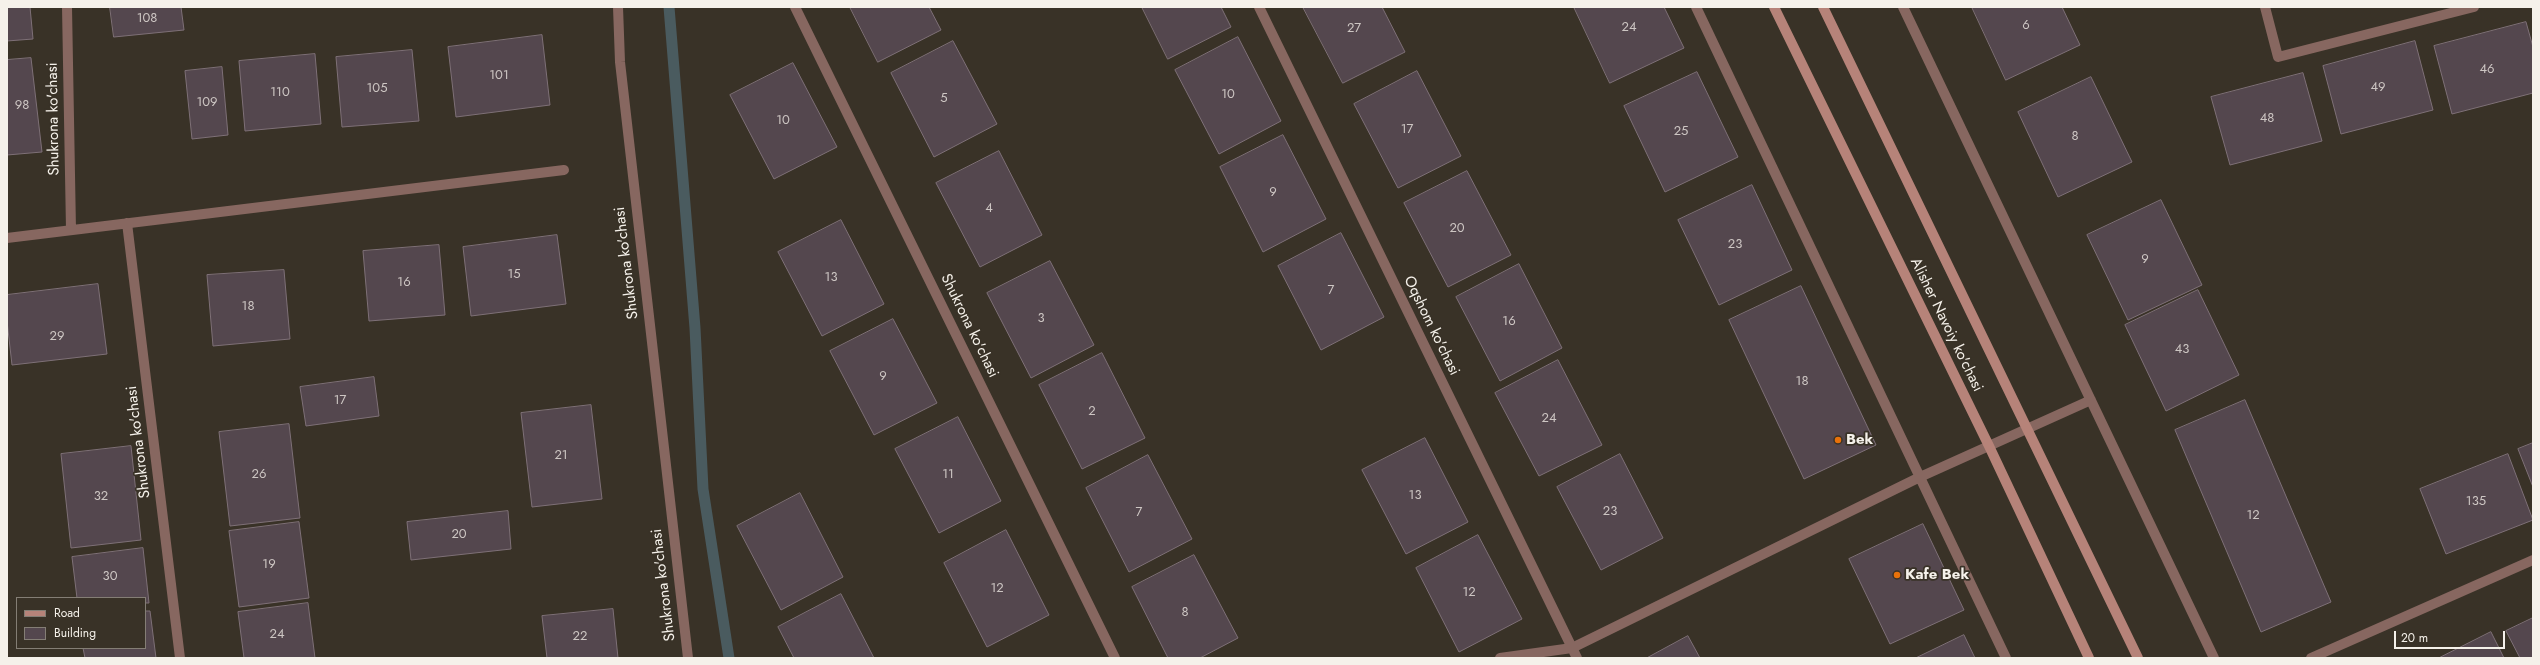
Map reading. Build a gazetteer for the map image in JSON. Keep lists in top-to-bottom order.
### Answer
{
  "streets": {
    "main road": ["Alisher Navoiy ko'chasi"],
    "street": ["Shukrona ko'chasi", "Oqshom ko'chasi"]
  },
  "places": ["Bek", "Kafe Bek"],
  "house_numbers": [
    "108",
    "6",
    "24",
    "27",
    "46",
    "101",
    "49",
    "105",
    "110",
    "10",
    "5",
    "109",
    "98",
    "48",
    "10",
    "17",
    "25",
    "8",
    "9",
    "4",
    "20",
    "23",
    "9",
    "15",
    "13",
    "16",
    "7",
    "18",
    "3",
    "16",
    "29",
    "43",
    "9",
    "18",
    "17",
    "2",
    "24",
    "21",
    "26",
    "11",
    "13",
    "32",
    "135",
    "23",
    "7",
    "12",
    "20",
    "19",
    "30",
    "12",
    "12",
    "8",
    "24",
    "22"
  ],
  "legend": ["Road", "Building"],
  "scale_bar": "20 m"
}
